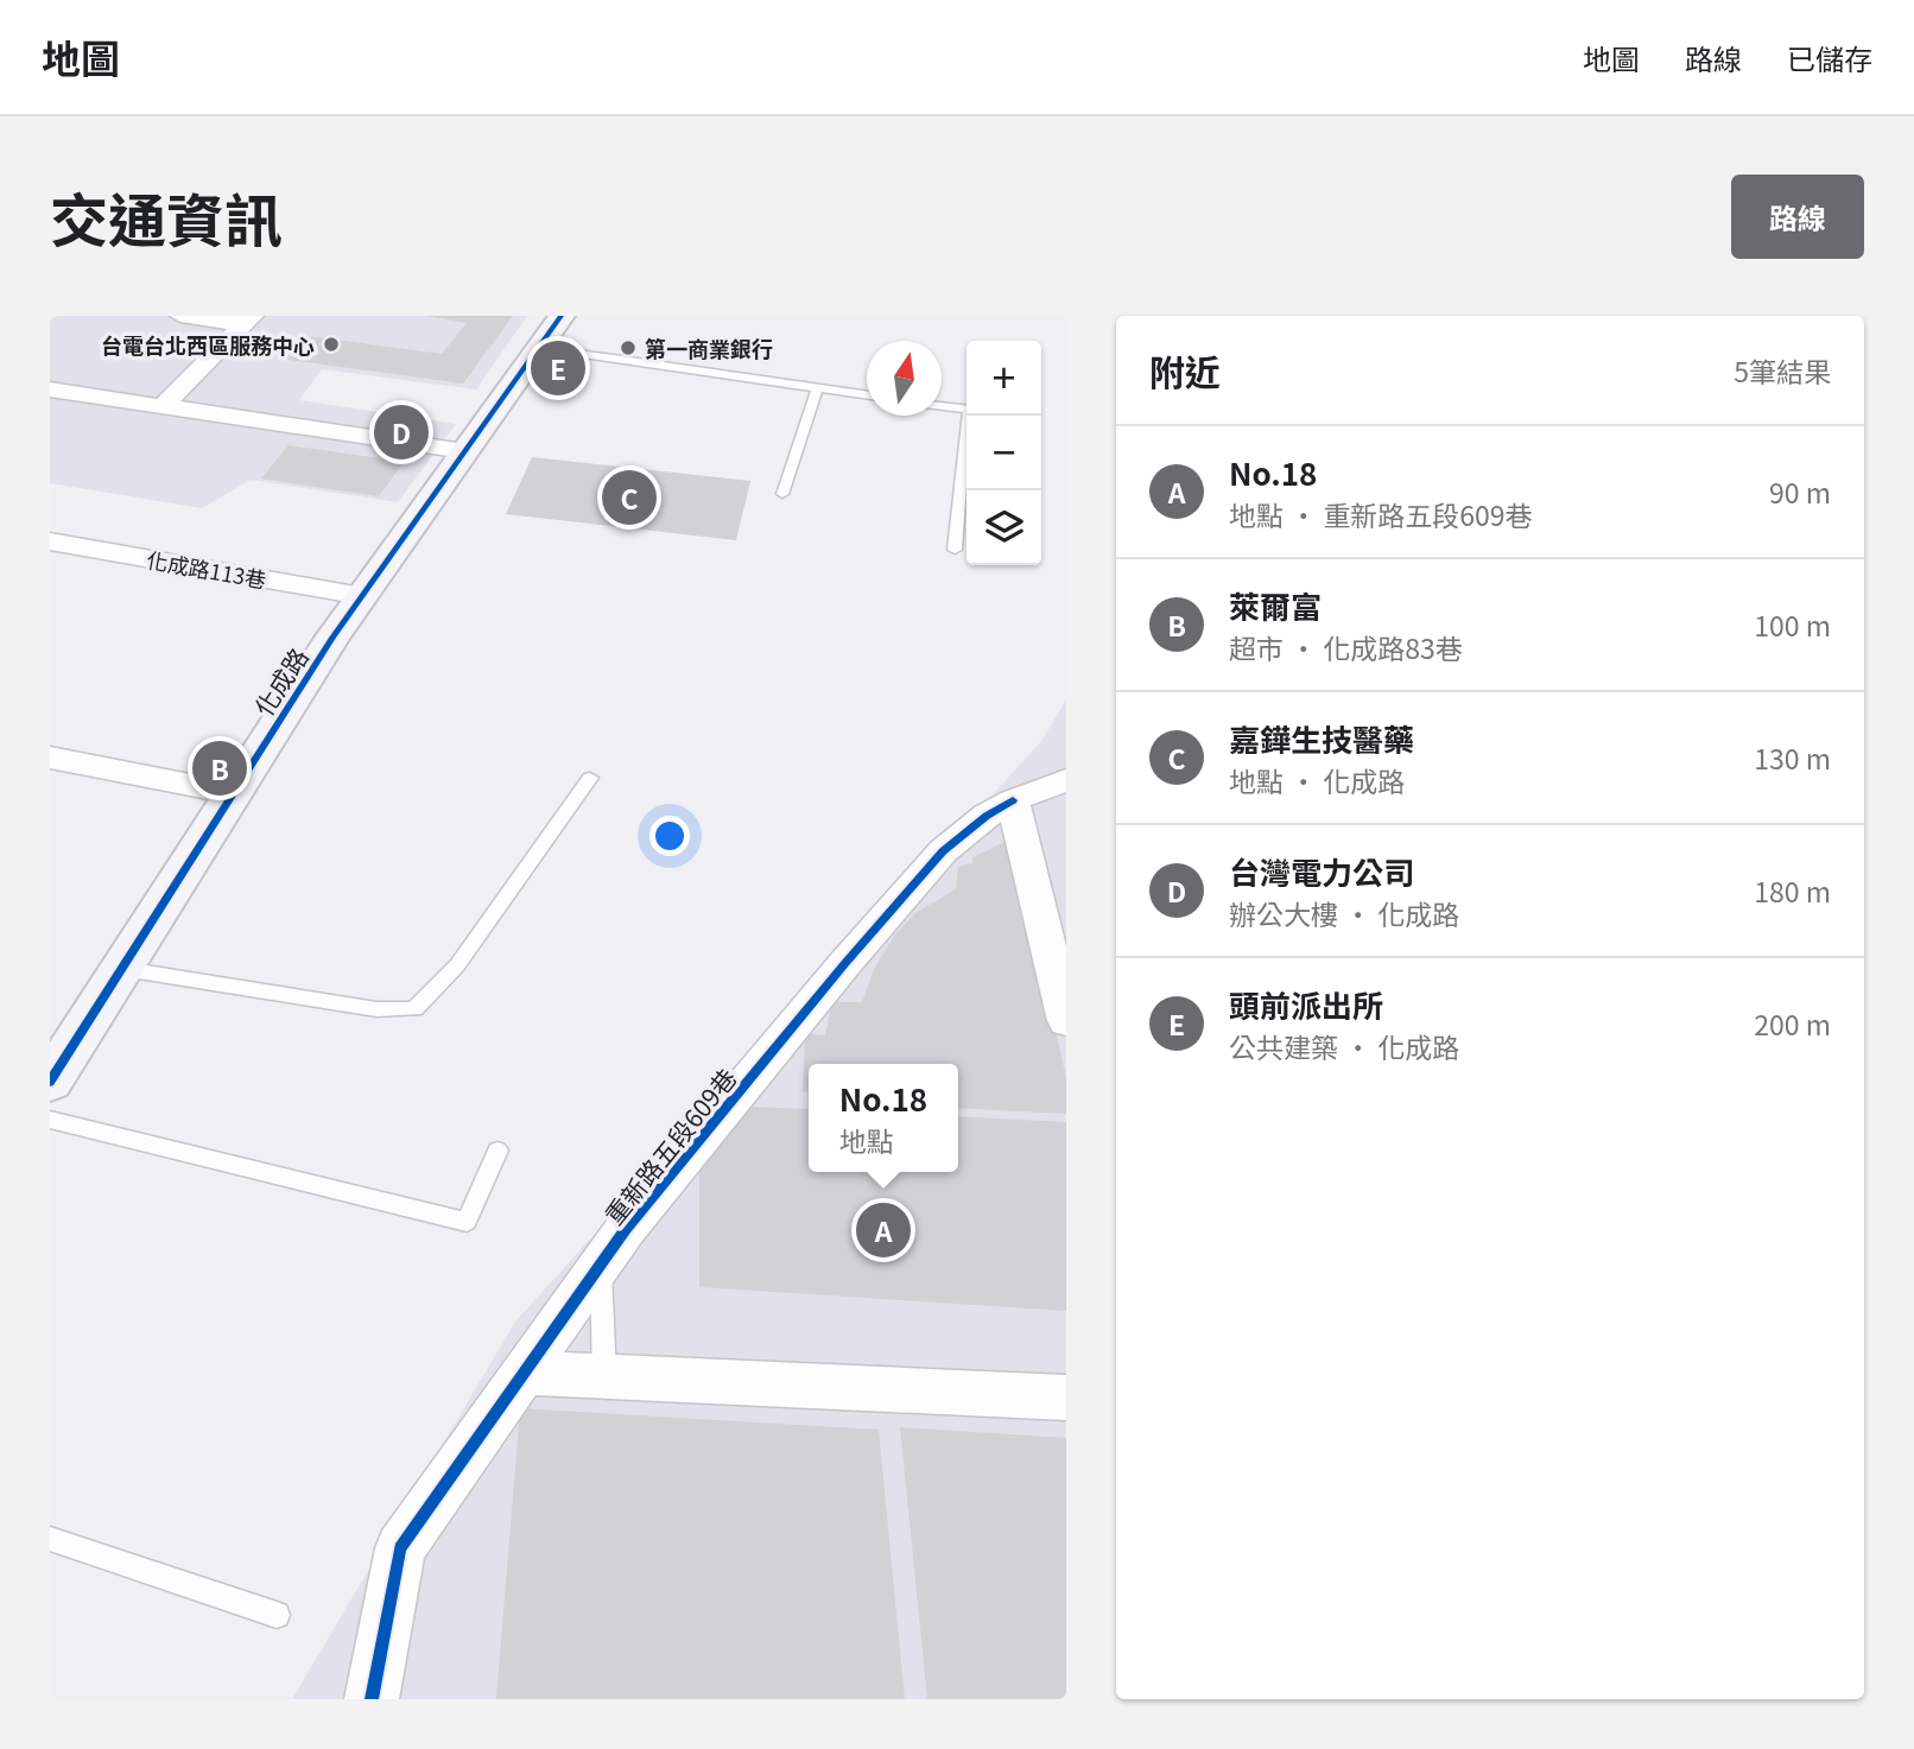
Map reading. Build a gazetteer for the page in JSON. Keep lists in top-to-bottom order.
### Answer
{
  "streets": {
    "street": ["化成路113巷", "化成路", "重新路五段609巷"]
  },
  "crossings": [
    ["化成路113巷", "化成路"]
  ],
  "places": ["台電台北西區服務中心", "第一商業銀行"],
  "north": "top",
  "page": {
    "header": "地圖",
    "nav": ["地圖", "路線", "已儲存"],
    "title": "交通資訊",
    "buttons": "路線",
    "heading": ["附近", "5筆結果"],
    "pins": [
      "E",
      "D",
      "C",
      "B",
      "A"
    ],
    "map_buttons": ["+", "−"],
    "list": [
      {
        "mark": "A",
        "name": "No.18",
        "note": "地點 · 重新路五段609巷",
        "value": "90 m"
      },
      {
        "mark": "B",
        "name": "萊爾富",
        "note": "超市 · 化成路83巷",
        "value": "100 m"
      },
      {
        "mark": "C",
        "name": "嘉鏵生技醫藥",
        "note": "地點 · 化成路",
        "value": "130 m"
      },
      {
        "mark": "D",
        "name": "台灣電力公司",
        "note": "辦公大樓 · 化成路",
        "value": "180 m"
      },
      {
        "mark": "E",
        "name": "頭前派出所",
        "note": "公共建築 · 化成路",
        "value": "200 m"
      }
    ],
    "popup": ["No.18", "地點"]
  }
}
